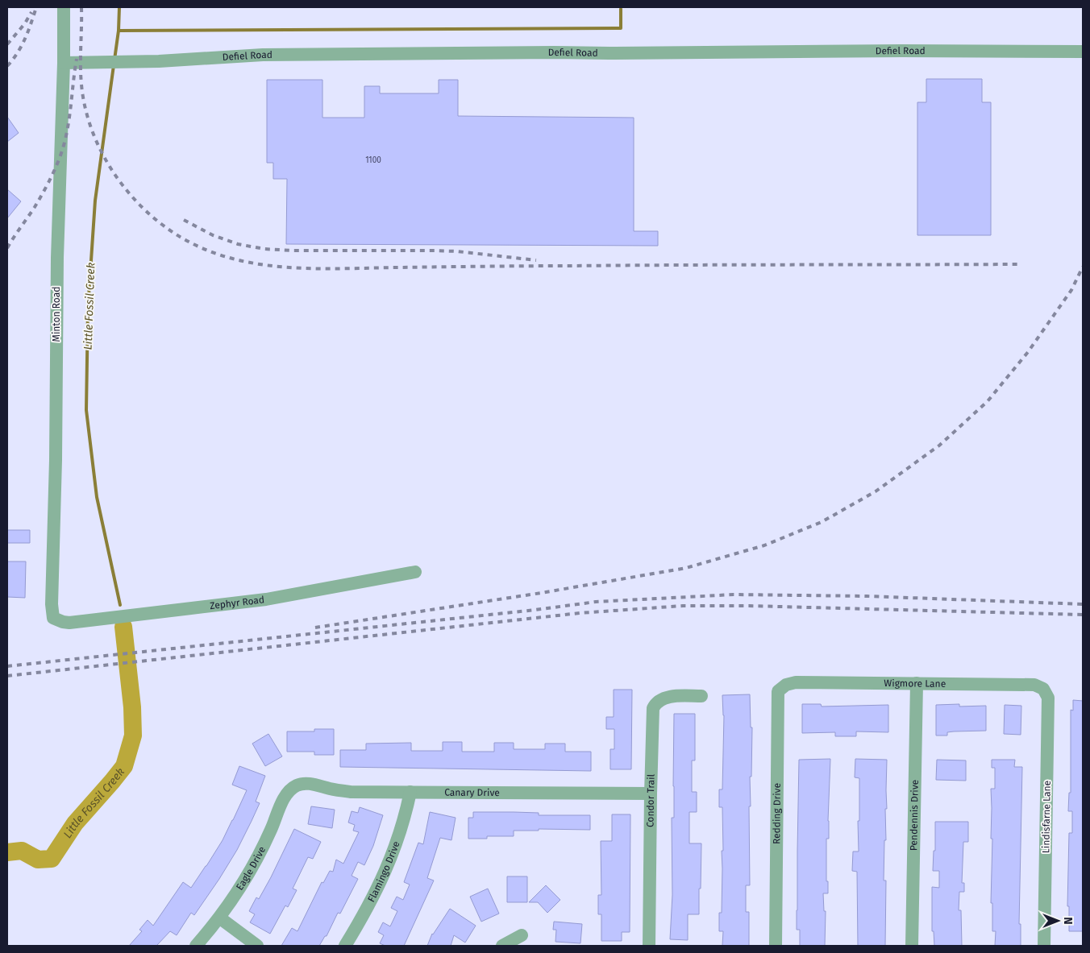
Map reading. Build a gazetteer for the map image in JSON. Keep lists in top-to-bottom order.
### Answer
{
  "streets": {
    "street": [
      "Defiel Road",
      "Minton Road",
      "Zephyr Road",
      "Wigmore Lane",
      "Canary Drive",
      "Condor Trail",
      "Redding Drive",
      "Pendennis Drive",
      "Lindisfarne Lane",
      "Eagle Drive",
      "Flamingo Drive"
    ]
  },
  "crossings": [
    ["Defiel Road", "Minton Road"],
    ["Minton Road", "Zephyr Road"],
    ["Wigmore Lane", "Redding Drive"],
    ["Wigmore Lane", "Pendennis Drive"],
    ["Wigmore Lane", "Lindisfarne Lane"],
    ["Canary Drive", "Condor Trail"],
    ["Canary Drive", "Eagle Drive"],
    ["Canary Drive", "Flamingo Drive"]
  ],
  "water": ["Little Fossil Creek"],
  "house_numbers": ["1100"],
  "north": "right"
}
